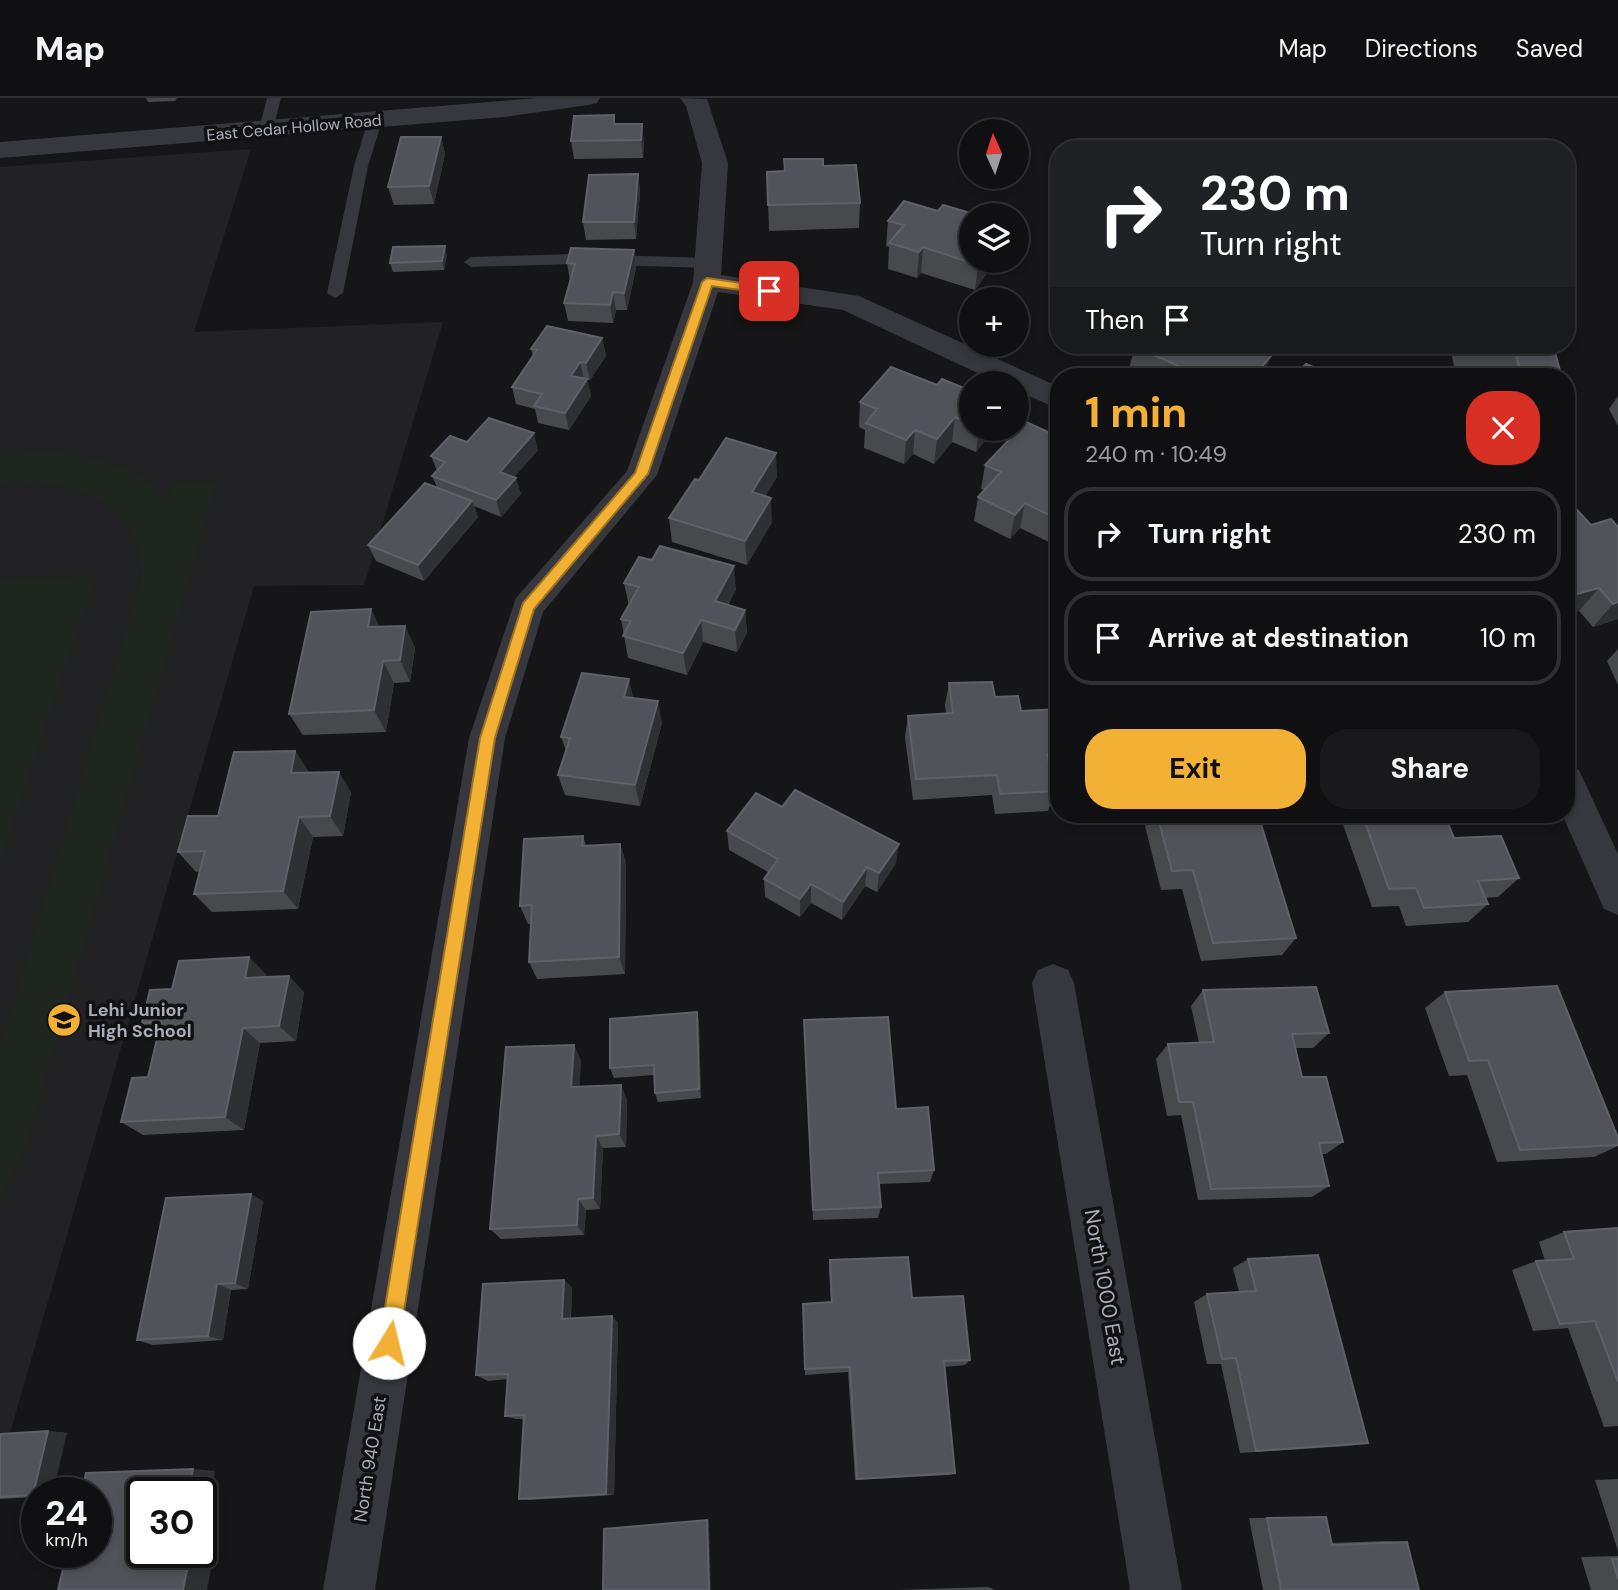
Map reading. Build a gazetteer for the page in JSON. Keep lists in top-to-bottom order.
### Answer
{
  "streets": {
    "street": ["East Cedar Hollow Road", "North 1000 East", "North 940 East"]
  },
  "places": {
    "school or university": ["Lehi Junior High School"]
  },
  "north": "top",
  "page": {
    "header": "Map",
    "nav": ["Map", "Directions", "Saved"],
    "map_buttons": ["+", "−"],
    "turn": ["230 m", "Turn right"],
    "then": "Then",
    "heading": ["1 min", "240 m · 10:49"],
    "list": [
      {
        "name": "Turn right",
        "value": "230 m"
      },
      {
        "name": "Arrive at destination",
        "value": "10 m"
      }
    ],
    "buttons": ["Exit", "Share"],
    "speed": "24 km/h",
    "limit": "30"
  }
}
